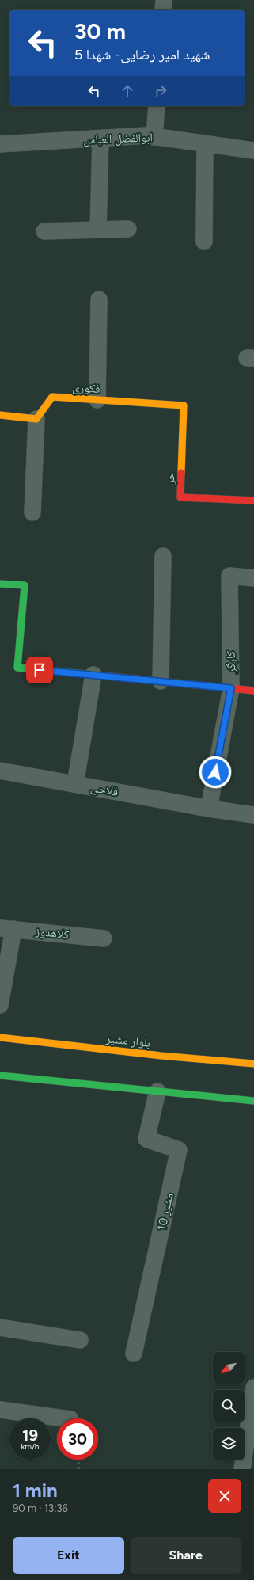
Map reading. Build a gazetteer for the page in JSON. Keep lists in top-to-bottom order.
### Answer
{
  "streets": {
    "street": [
      "ابوالفضل العباس",
      "فکوری",
      "حر",
      "کارگر",
      "فلاحی",
      "کلاهدوز",
      "بلوار مشیر",
      "مشیر 10"
    ]
  },
  "crossings": [
    ["فکوری", "حر"],
    ["کارگر", "فلاحی"]
  ],
  "north": "bottom left",
  "page": {
    "turn": ["30 m", "شهید امیر رضایی- شهدا 5"],
    "speed": "19 km/h",
    "limit": "30",
    "heading": ["1 min", "90 m · 13:36"],
    "buttons": ["Exit", "Share"]
  }
}
